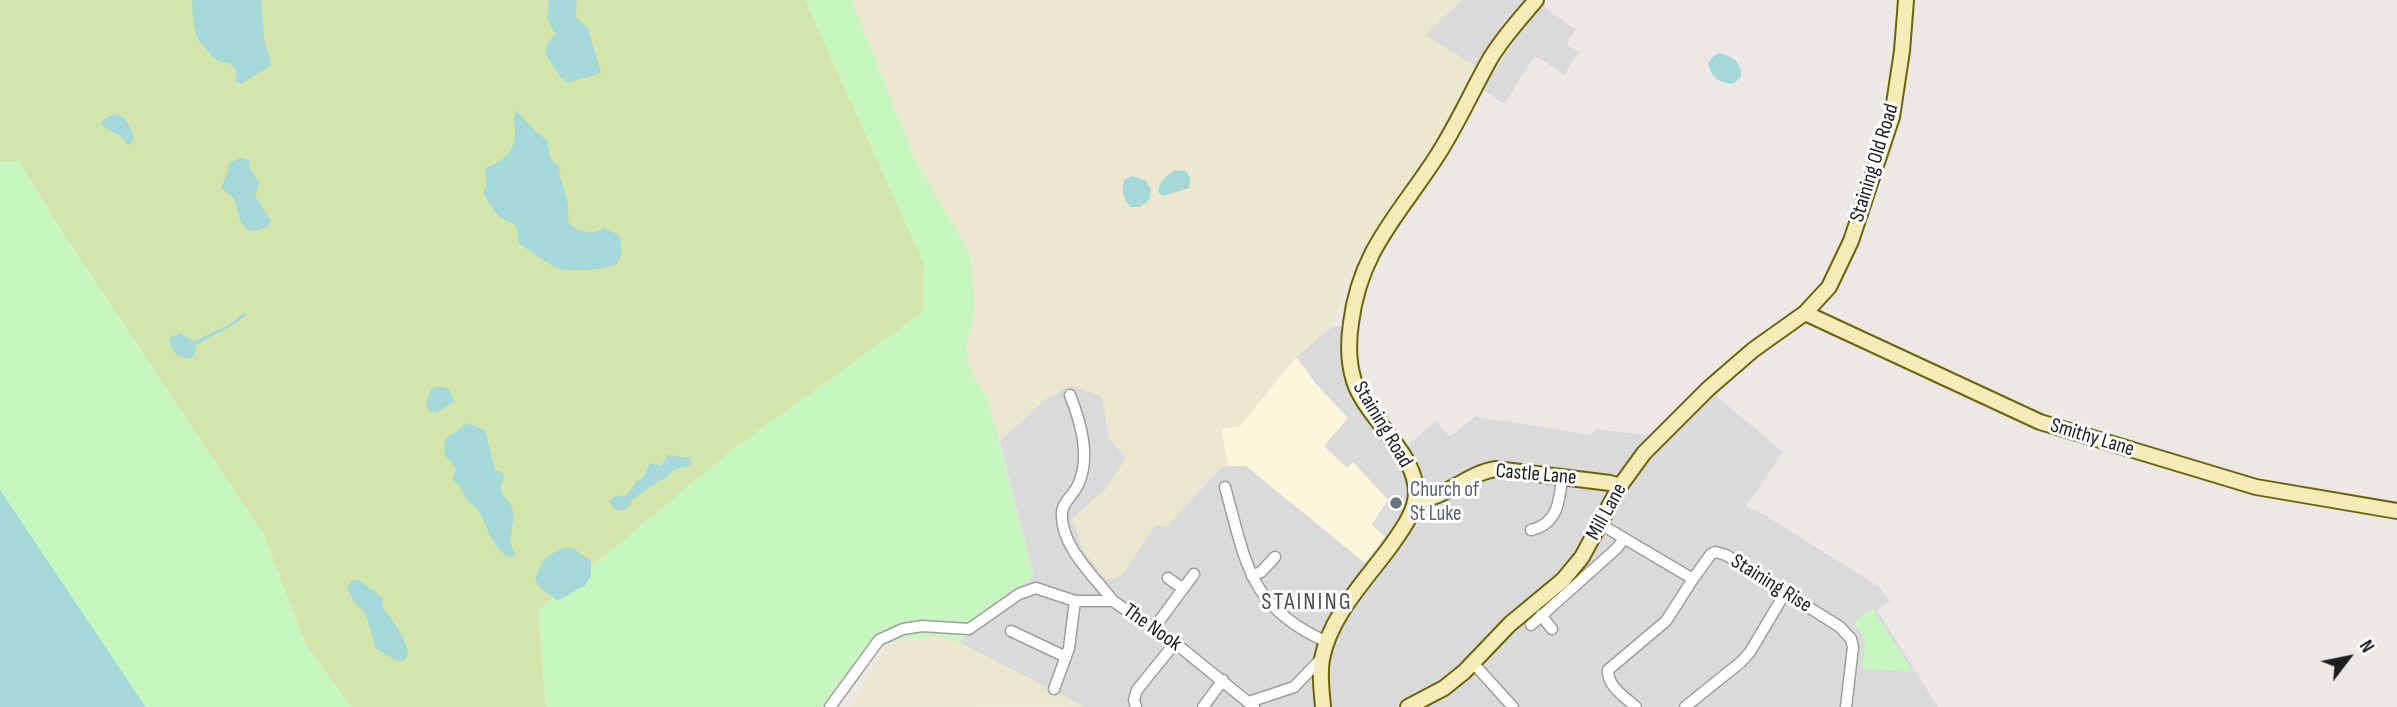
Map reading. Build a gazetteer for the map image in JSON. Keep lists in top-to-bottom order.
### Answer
{
  "streets": {
    "street": [
      "Staining Old Road",
      "Staining Road",
      "Smithy Lane",
      "Castle Lane",
      "Mill Lane",
      "Staining Rise",
      "The Nook"
    ]
  },
  "crossings": [
    ["Staining Old Road", "Smithy Lane"],
    ["Staining Old Road", "Mill Lane"],
    ["Staining Road", "Castle Lane"],
    ["Smithy Lane", "Mill Lane"],
    ["Castle Lane", "Mill Lane"]
  ],
  "districts": ["STAINING"],
  "places": ["Church of St Luke"],
  "north": "top right"
}
